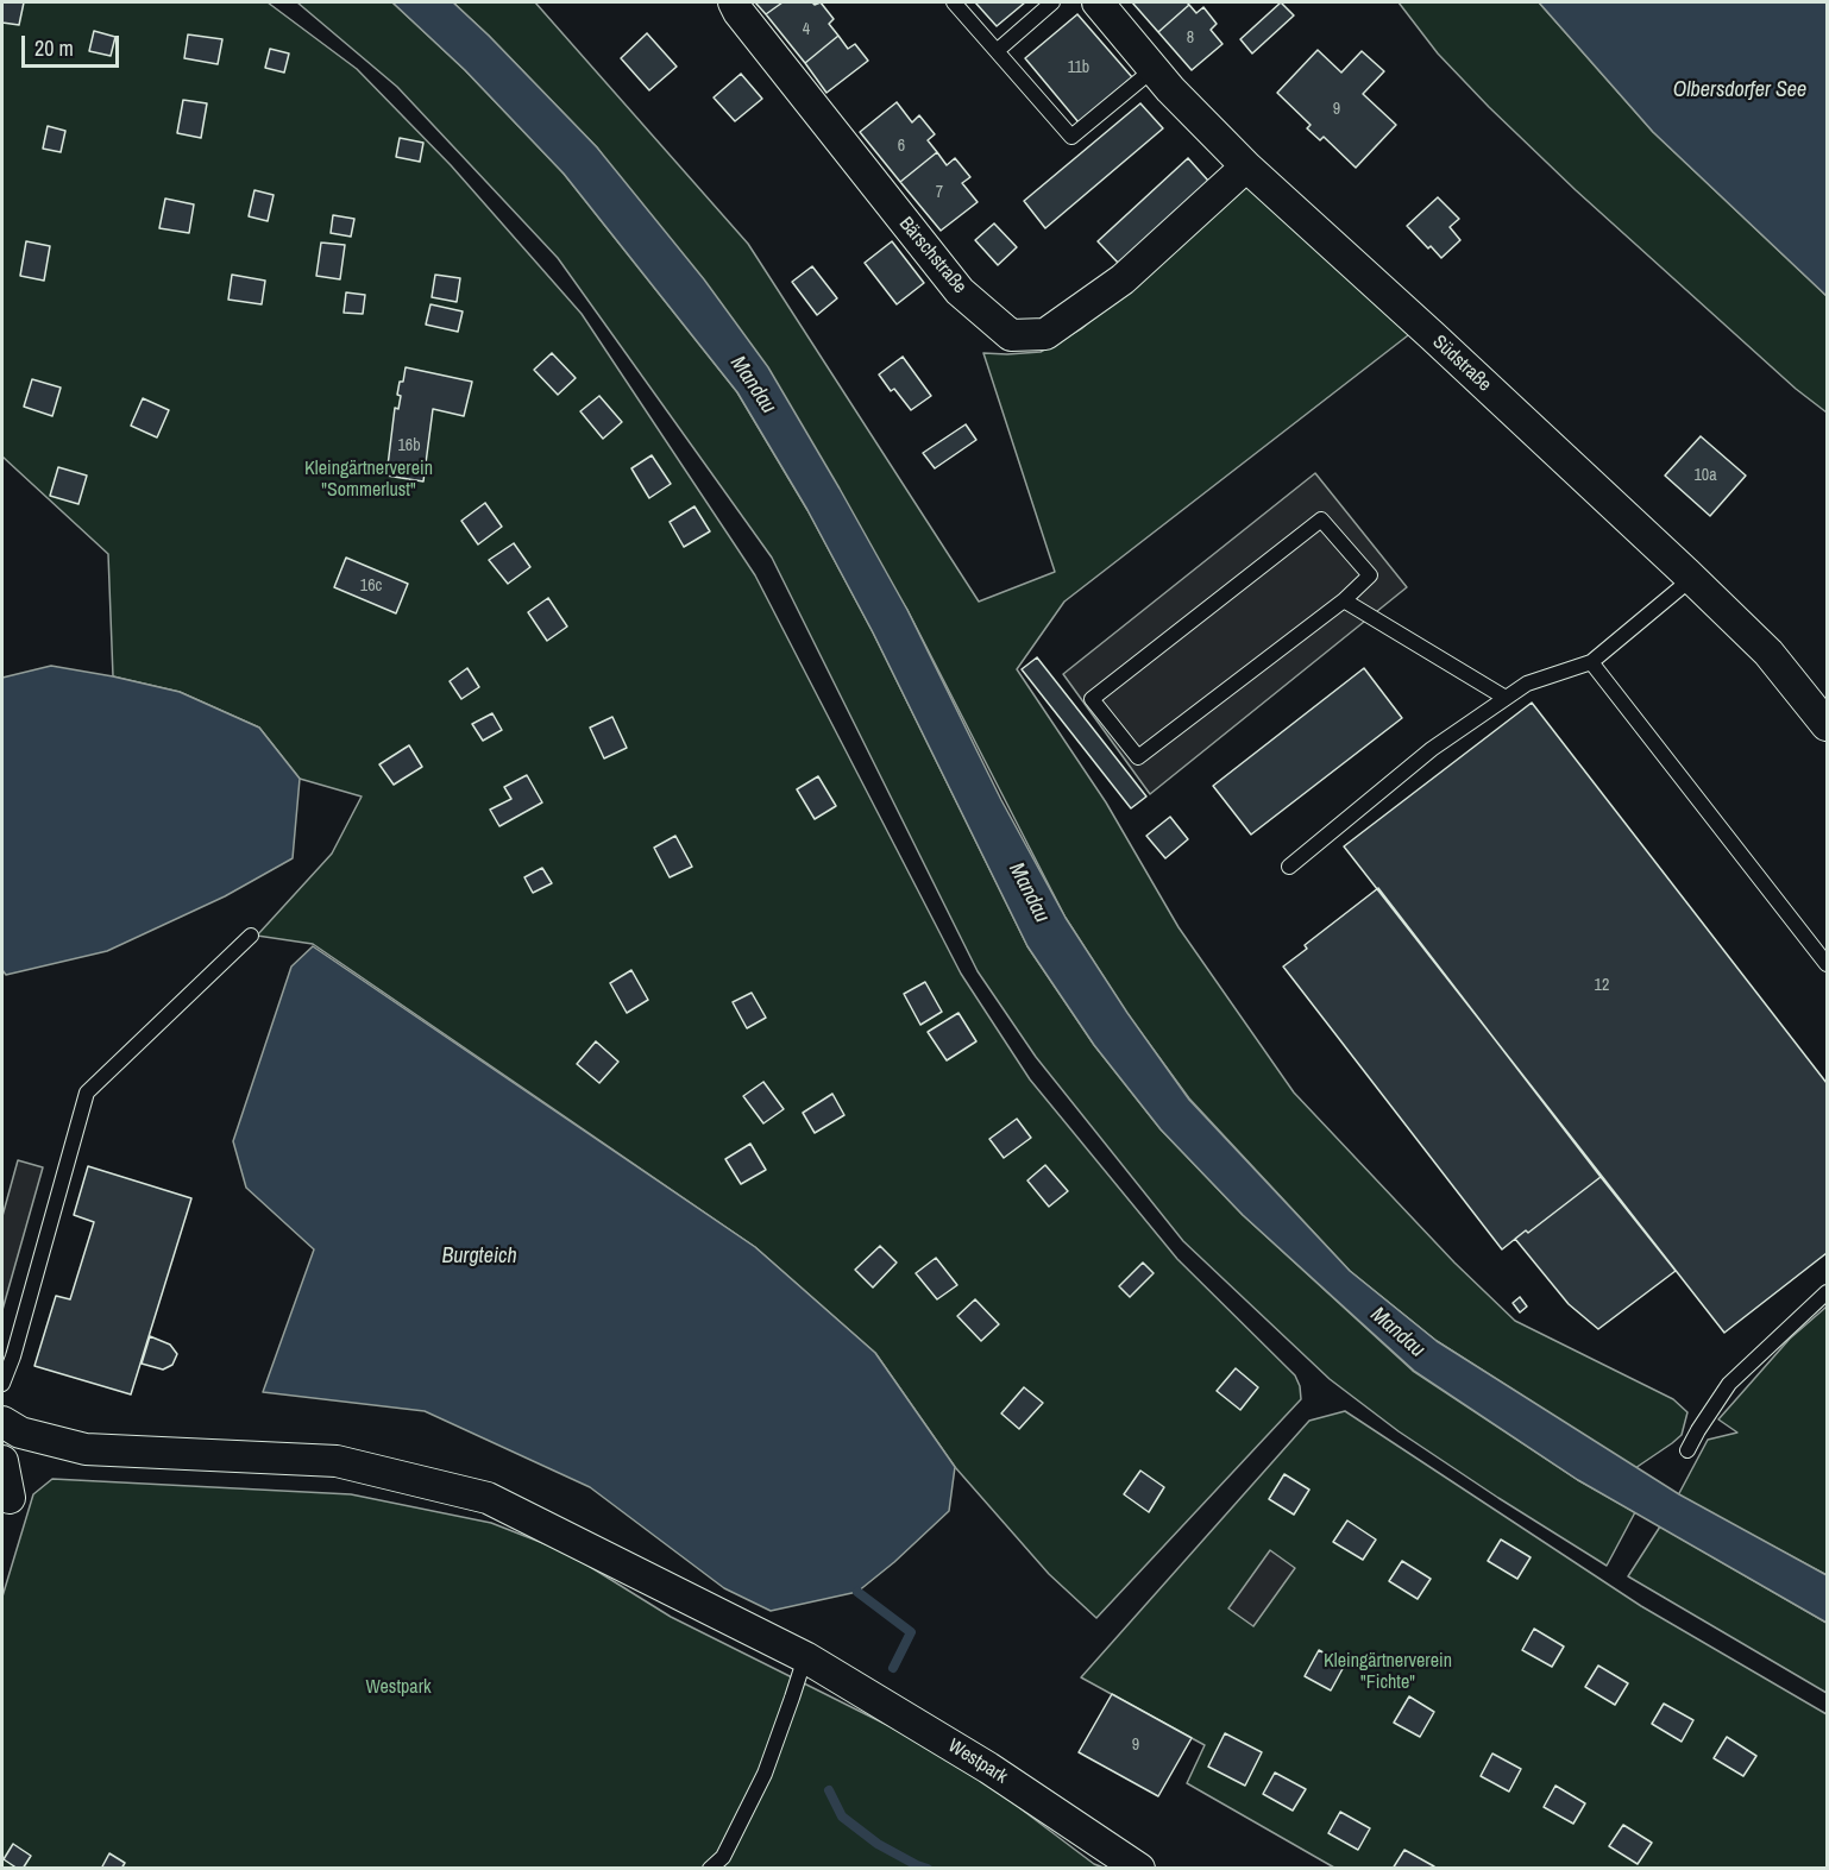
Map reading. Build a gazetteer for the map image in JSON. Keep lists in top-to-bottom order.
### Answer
{
  "streets": {
    "street": ["Bärschstraße", "Südstraße", "Westpark"]
  },
  "crossings": [
    ["Bärschstraße", "Südstraße"]
  ],
  "water": ["Olbersdorfer See", "Mandau", "Burgteich"],
  "parks": ["Kleingärtnerverein \"Sommerlust\"", "Kleingärtnerverein \"Fichte\"", "Westpark"],
  "house_numbers": [
    "4",
    "8",
    "11b",
    "9",
    "6",
    "7",
    "16b",
    "10a",
    "16c",
    "12",
    "9"
  ],
  "scale_bar": "20 m"
}
